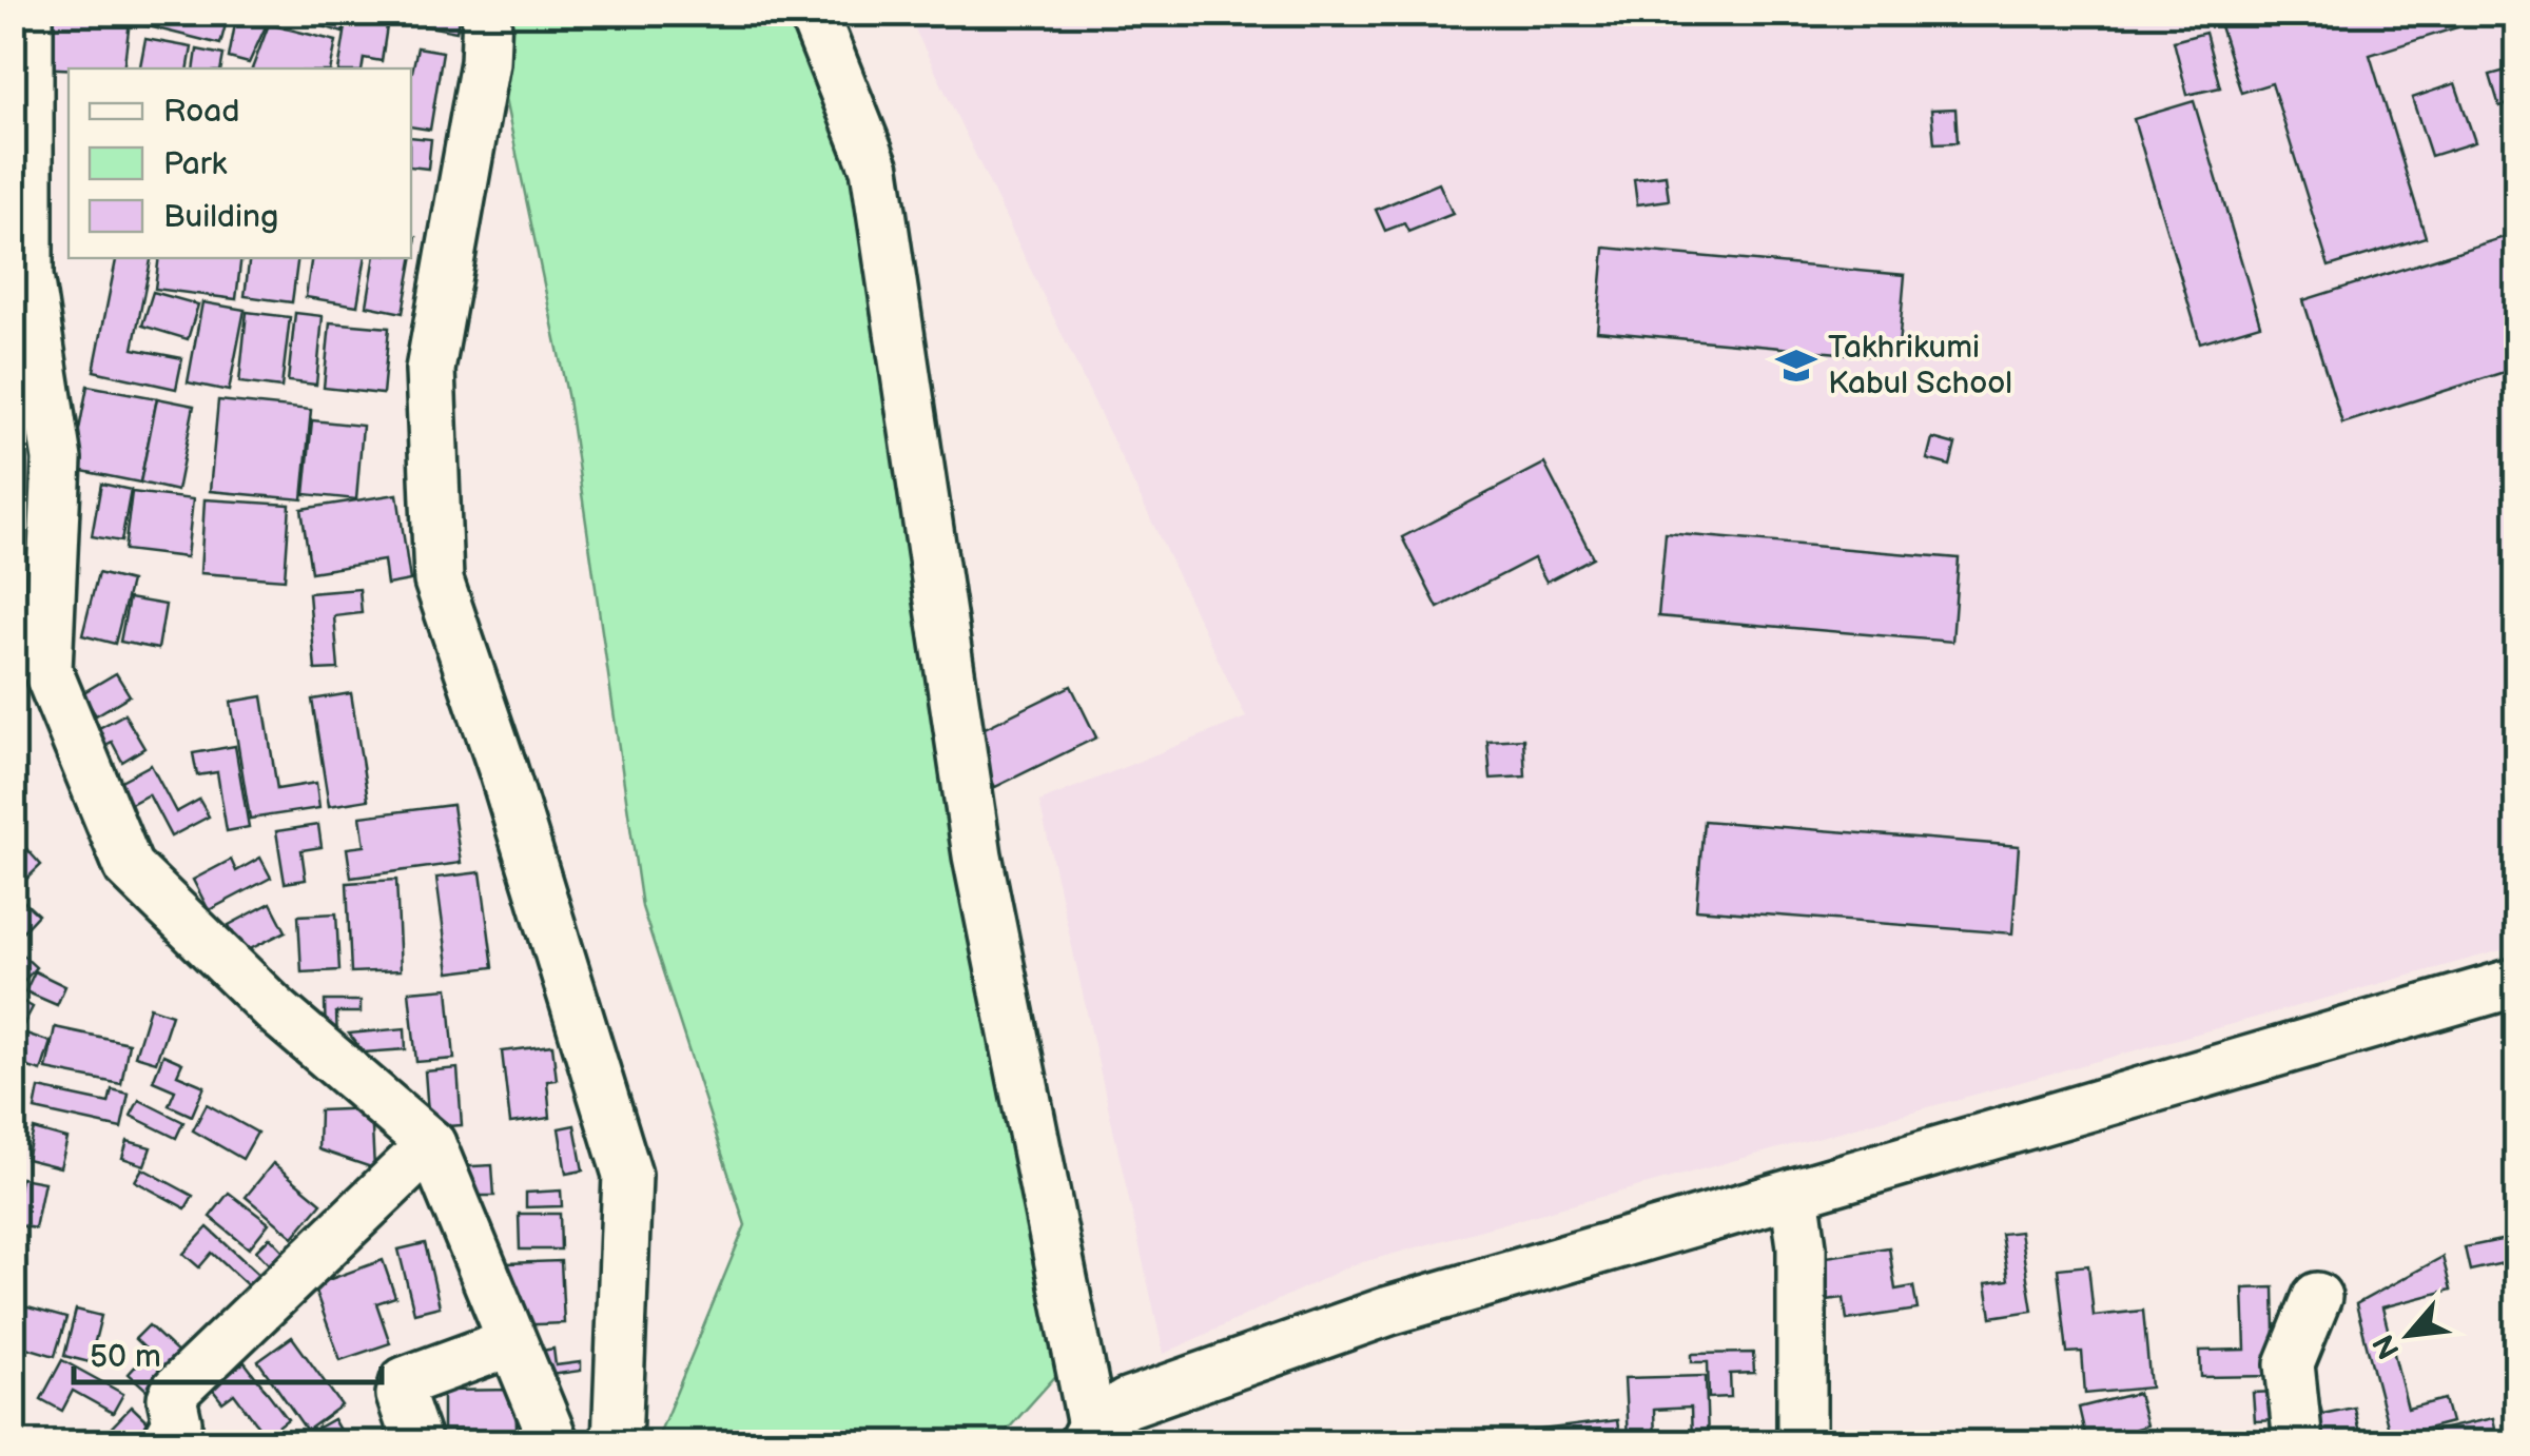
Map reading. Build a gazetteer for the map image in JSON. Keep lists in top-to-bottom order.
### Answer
{
  "places": {
    "school or university": ["Takhrikumi Kabul School"]
  },
  "legend": ["Road", "Park", "Building"],
  "scale_bar": "50 m",
  "north": "bottom left"
}
